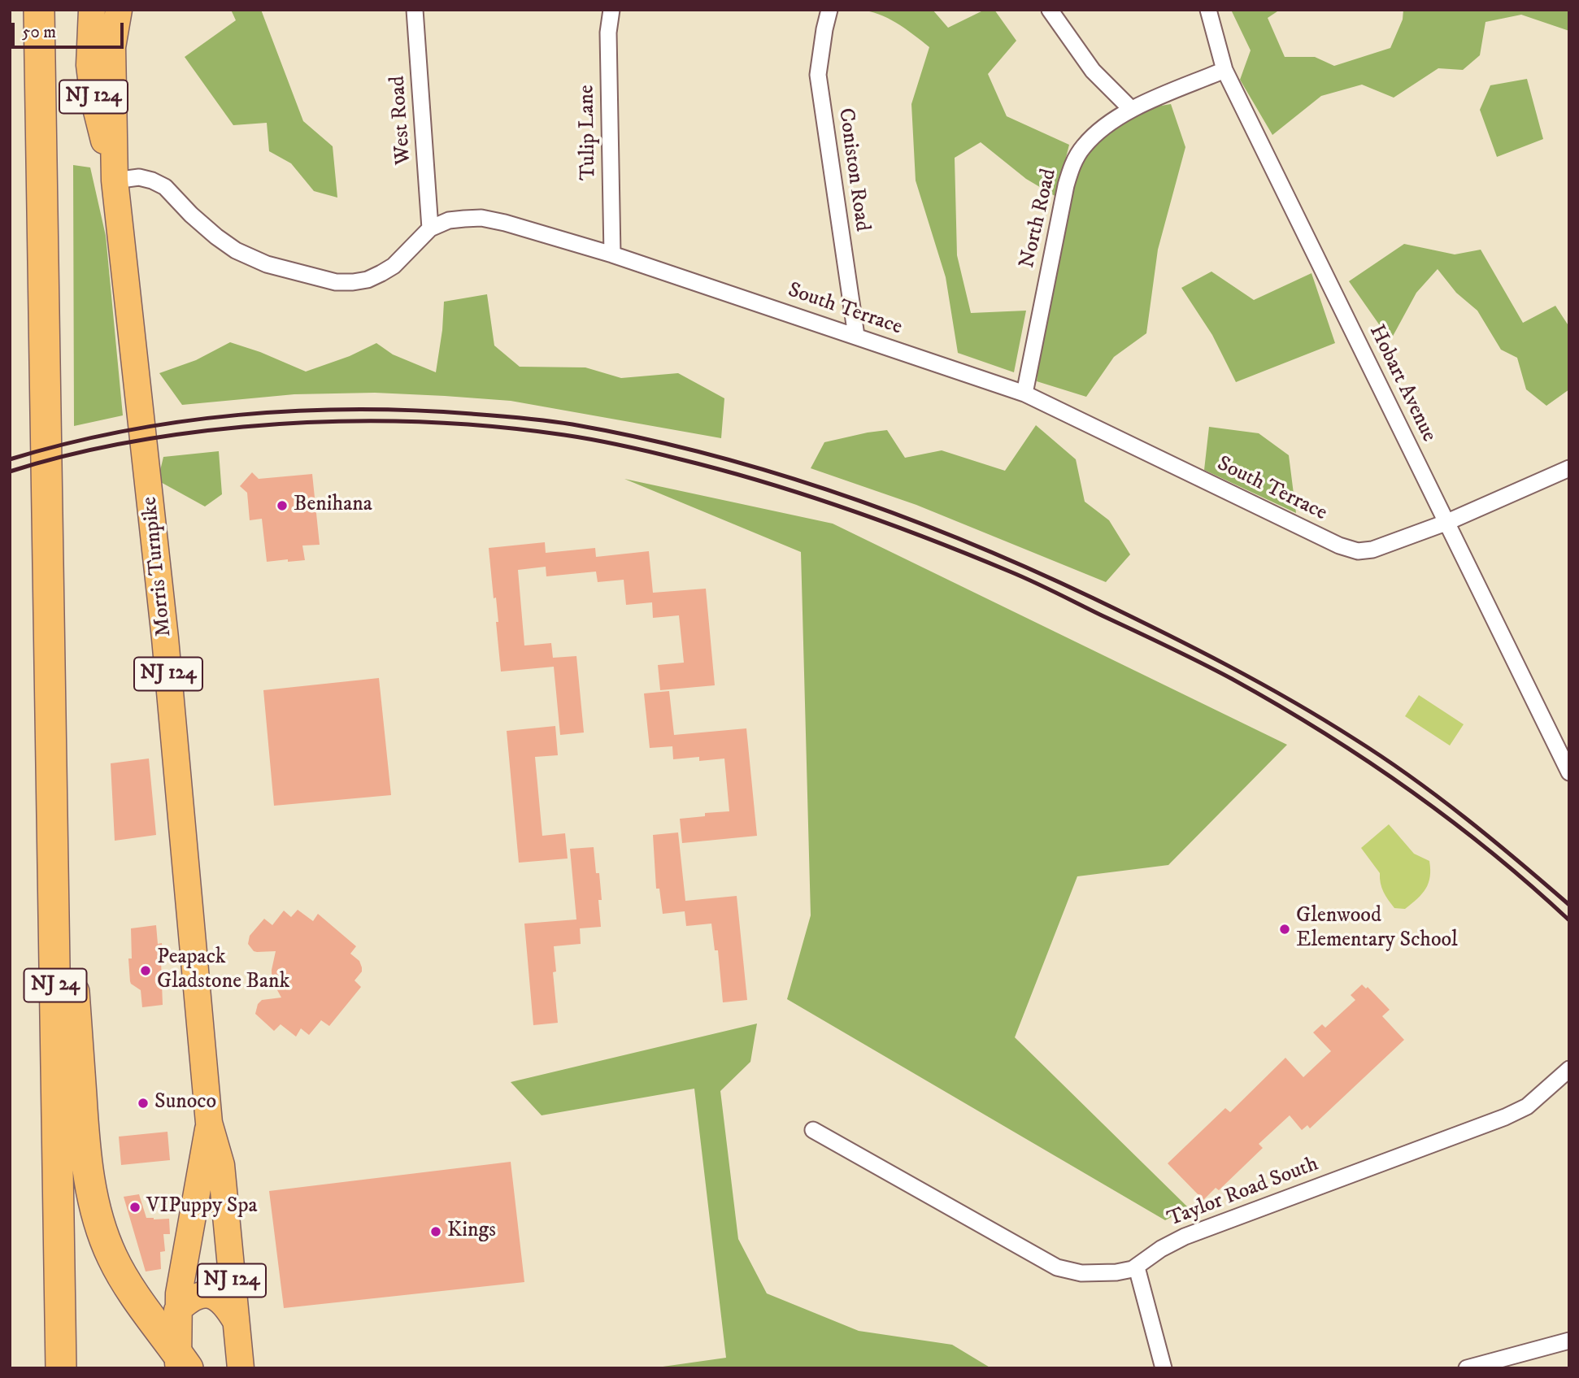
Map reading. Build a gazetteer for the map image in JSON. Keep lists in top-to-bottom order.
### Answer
{
  "streets": {
    "highway": ["NJ 24"],
    "main road": ["NJ 124", "Morris Turnpike"],
    "street": [
      "West Road",
      "Tulip Lane",
      "Coniston Road",
      "North Road",
      "South Terrace",
      "Hobart Avenue",
      "Taylor Road South"
    ]
  },
  "crossings": [
    ["NJ 124", "South Terrace"],
    ["NJ 124", "Morris Turnpike"],
    ["West Road", "South Terrace"],
    ["Tulip Lane", "South Terrace"],
    ["Coniston Road", "South Terrace"],
    ["North Road", "South Terrace"],
    ["North Road", "Hobart Avenue"],
    ["South Terrace", "Hobart Avenue"],
    ["South Terrace", "Morris Turnpike"]
  ],
  "places": [
    "Benihana",
    "Glenwood Elementary School",
    "Peapack Gladstone Bank",
    "Sunoco",
    "VIPuppy Spa",
    "Kings"
  ],
  "scale_bar": "50 m"
}
